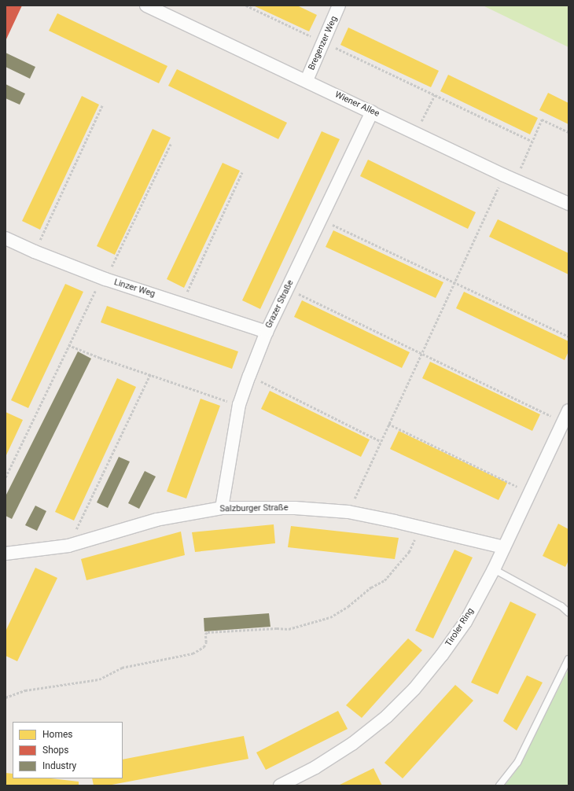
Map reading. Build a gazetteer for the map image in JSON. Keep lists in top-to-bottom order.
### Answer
{
  "streets": {
    "street": [
      "Bregenzer Weg",
      "Wiener Allee",
      "Linzer Weg",
      "Grazer Straße",
      "Salzburger Straße",
      "Tiroler Ring"
    ]
  },
  "crossings": [
    ["Bregenzer Weg", "Wiener Allee"],
    ["Wiener Allee", "Grazer Straße"],
    ["Linzer Weg", "Grazer Straße"],
    ["Grazer Straße", "Salzburger Straße"],
    ["Salzburger Straße", "Tiroler Ring"]
  ],
  "legend": ["Homes", "Shops", "Industry"]
}
